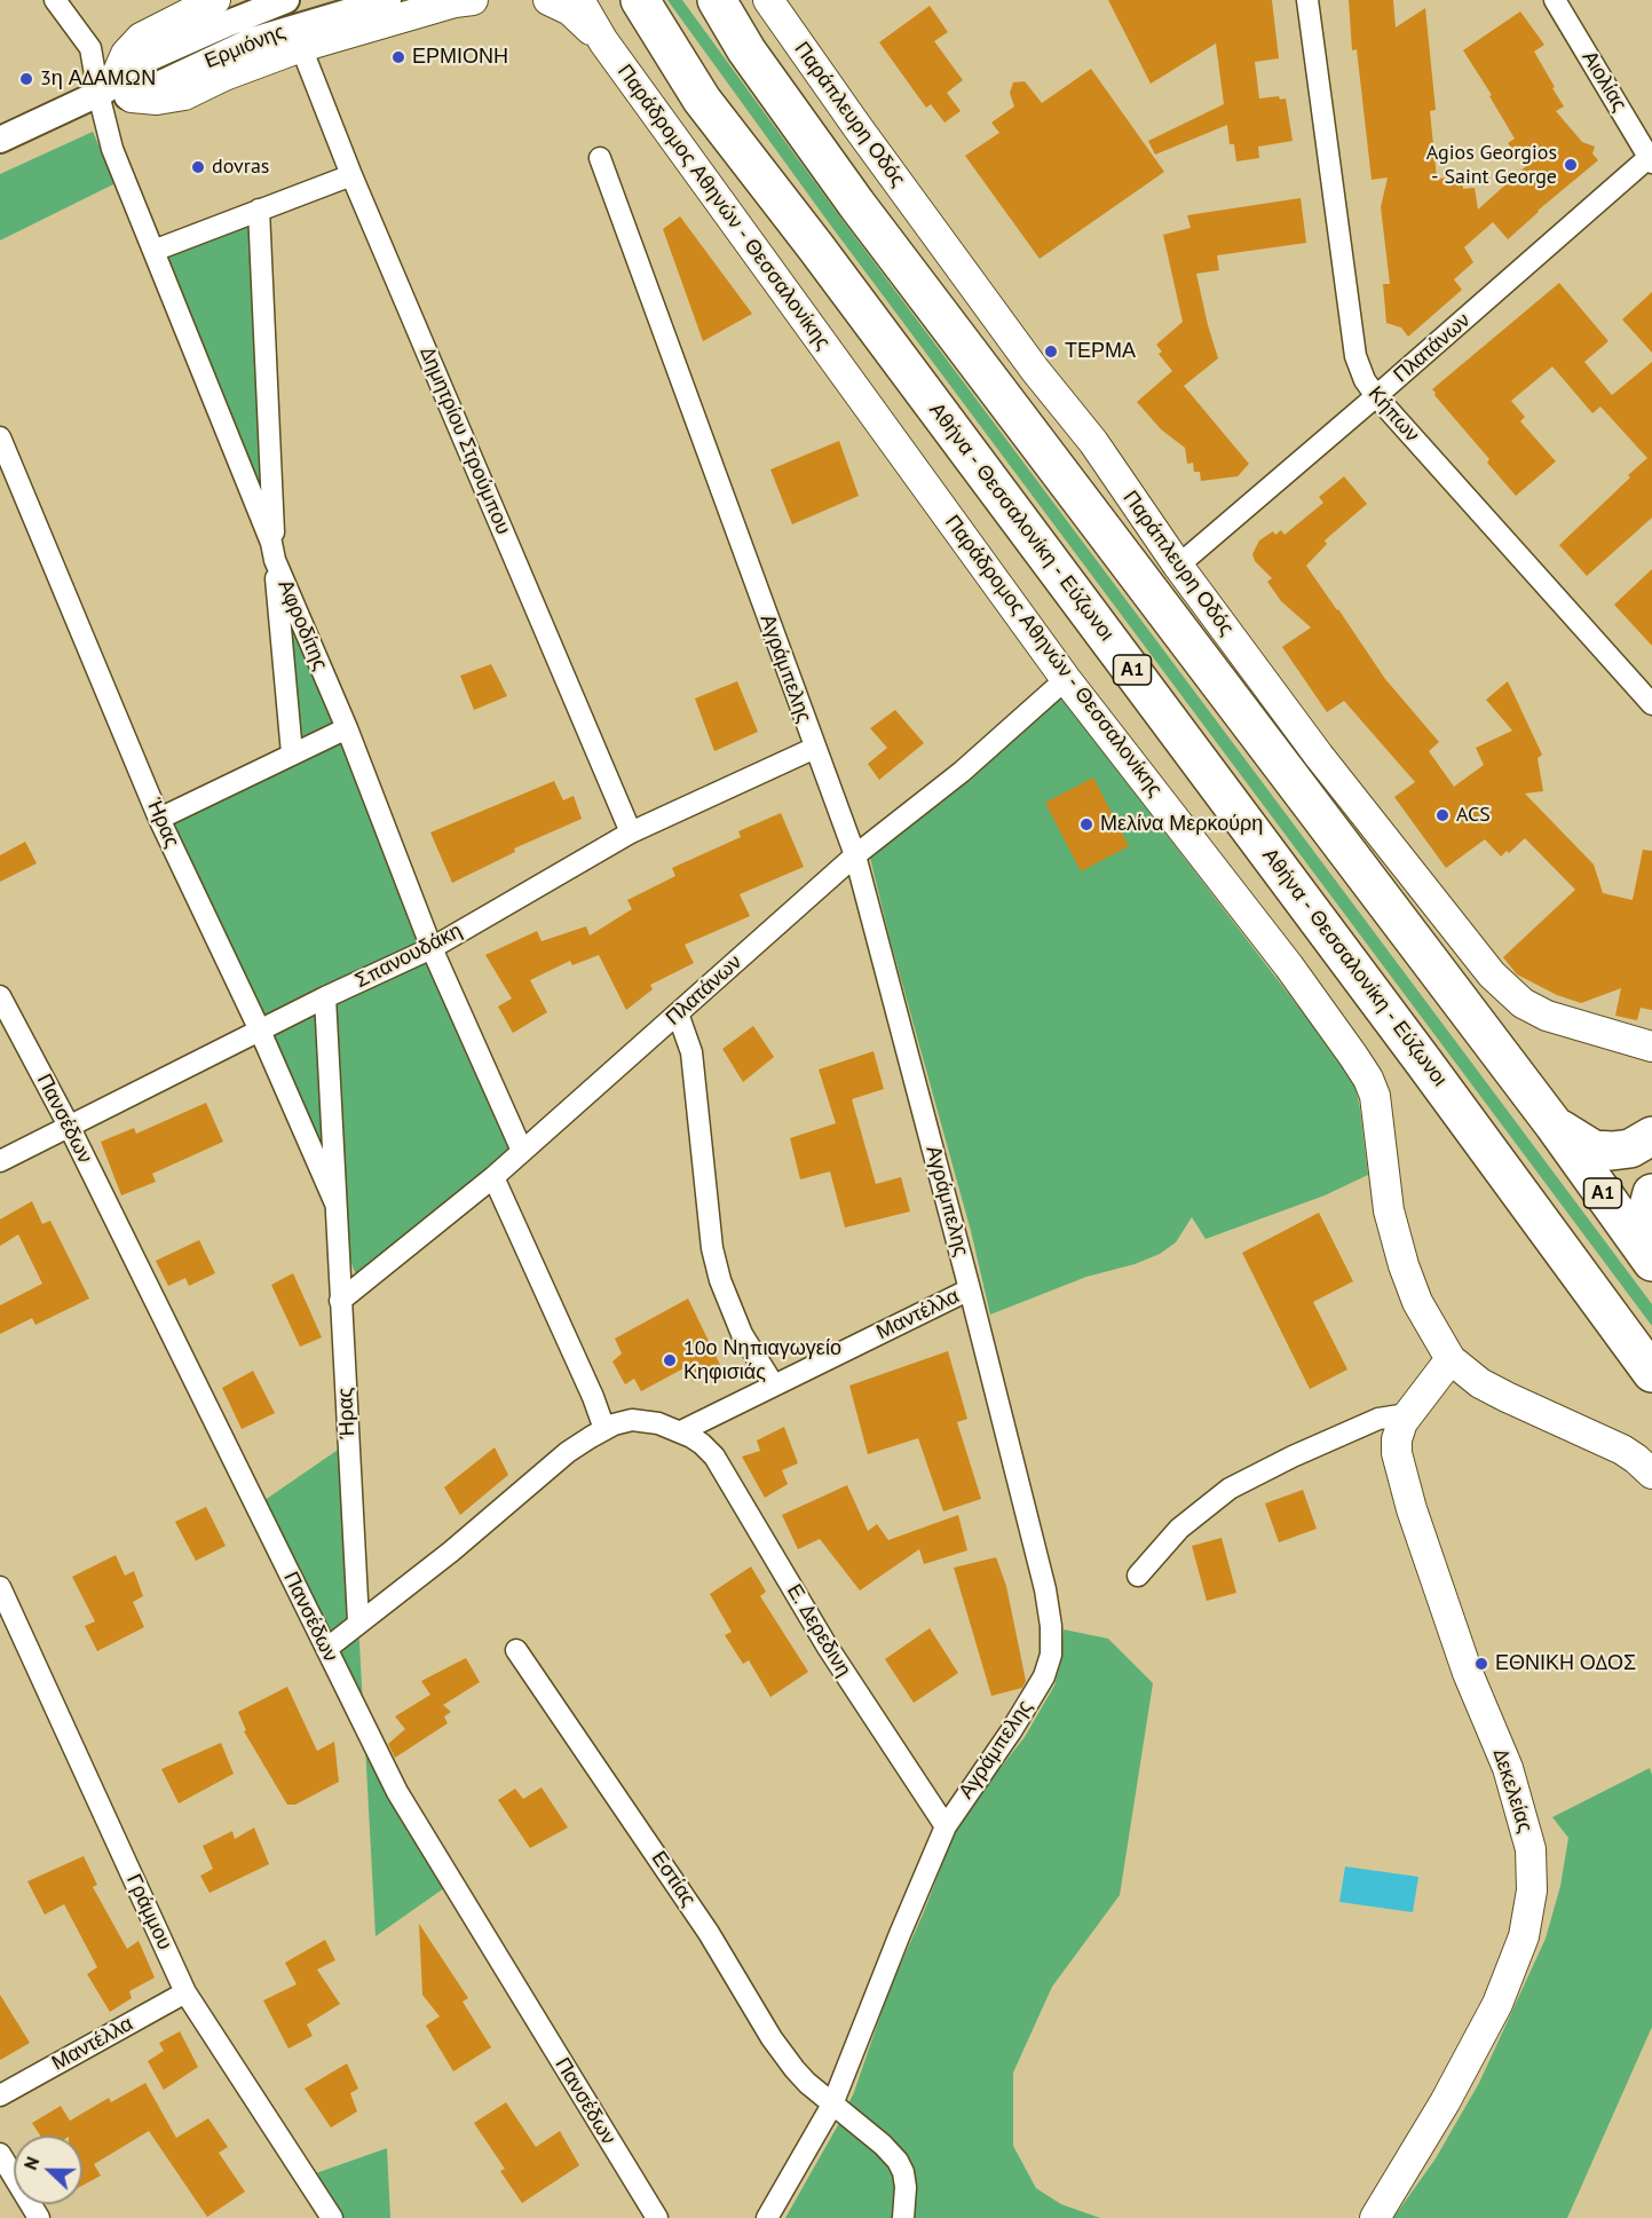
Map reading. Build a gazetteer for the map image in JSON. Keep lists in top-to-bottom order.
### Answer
{
  "streets": {
    "highway": ["Αθήνα - Θεσσαλονίκη - Εύζωνοι", "Α1"],
    "main road": ["Παράπλευρη Οδός", "Παράδρομος Αθηνών - Θεσσαλονίκης", "Δεκελείας"],
    "street": [
      "Ερμιόνης",
      "Αιολίας",
      "Πλατάνων",
      "Κήπων",
      "Δημητρίου Στρούμπου",
      "Αφροδίτης",
      "Αγράμπελης",
      "Ήρας",
      "Σπανουδάκη",
      "Πανσέδων",
      "Μαντέλλα",
      "Ε. Δερεδινη",
      "Εστίας",
      "Γράμμου"
    ]
  },
  "crossings": [
    ["Ερμιόνης", "Αφροδίτης"],
    ["Αιολίας", "Πλατάνων"],
    ["Παράπλευρη Οδός", "Πλατάνων"],
    ["Παράδρομος Αθηνών - Θεσσαλονίκης", "Πλατάνων"],
    ["Παράδρομος Αθηνών - Θεσσαλονίκης", "Δεκελείας"],
    ["Πλατάνων", "Κήπων"],
    ["Πλατάνων", "Αφροδίτης"],
    ["Πλατάνων", "Αγράμπελης"],
    ["Πλατάνων", "Ήρας"],
    ["Δημητρίου Στρούμπου", "Σπανουδάκη"],
    ["Αφροδίτης", "Σπανουδάκη"],
    ["Αγράμπελης", "Σπανουδάκη"],
    ["Αγράμπελης", "Μαντέλλα"],
    ["Αγράμπελης", "Ε. Δερεδινη"],
    ["Αγράμπελης", "Εστίας"],
    ["Ήρας", "Σπανουδάκη"],
    ["Σπανουδάκη", "Πανσέδων"],
    ["Μαντέλλα", "Ε. Δερεδινη"],
    ["Μαντέλλα", "Γράμμου"]
  ],
  "places": [
    "ΕΡΜΙΟΝΗ",
    "3η ΑΔΑΜΩΝ",
    "Agios Georgios - Saint George",
    "dovras",
    "ΤΕΡΜΑ",
    "ACS",
    "Μελίνα Μερκούρη",
    "10ο Νηπιαγωγείο Κηφισιάς",
    "ΕΘΝΙΚΗ ΟΔΟΣ"
  ],
  "north": "left"
}
